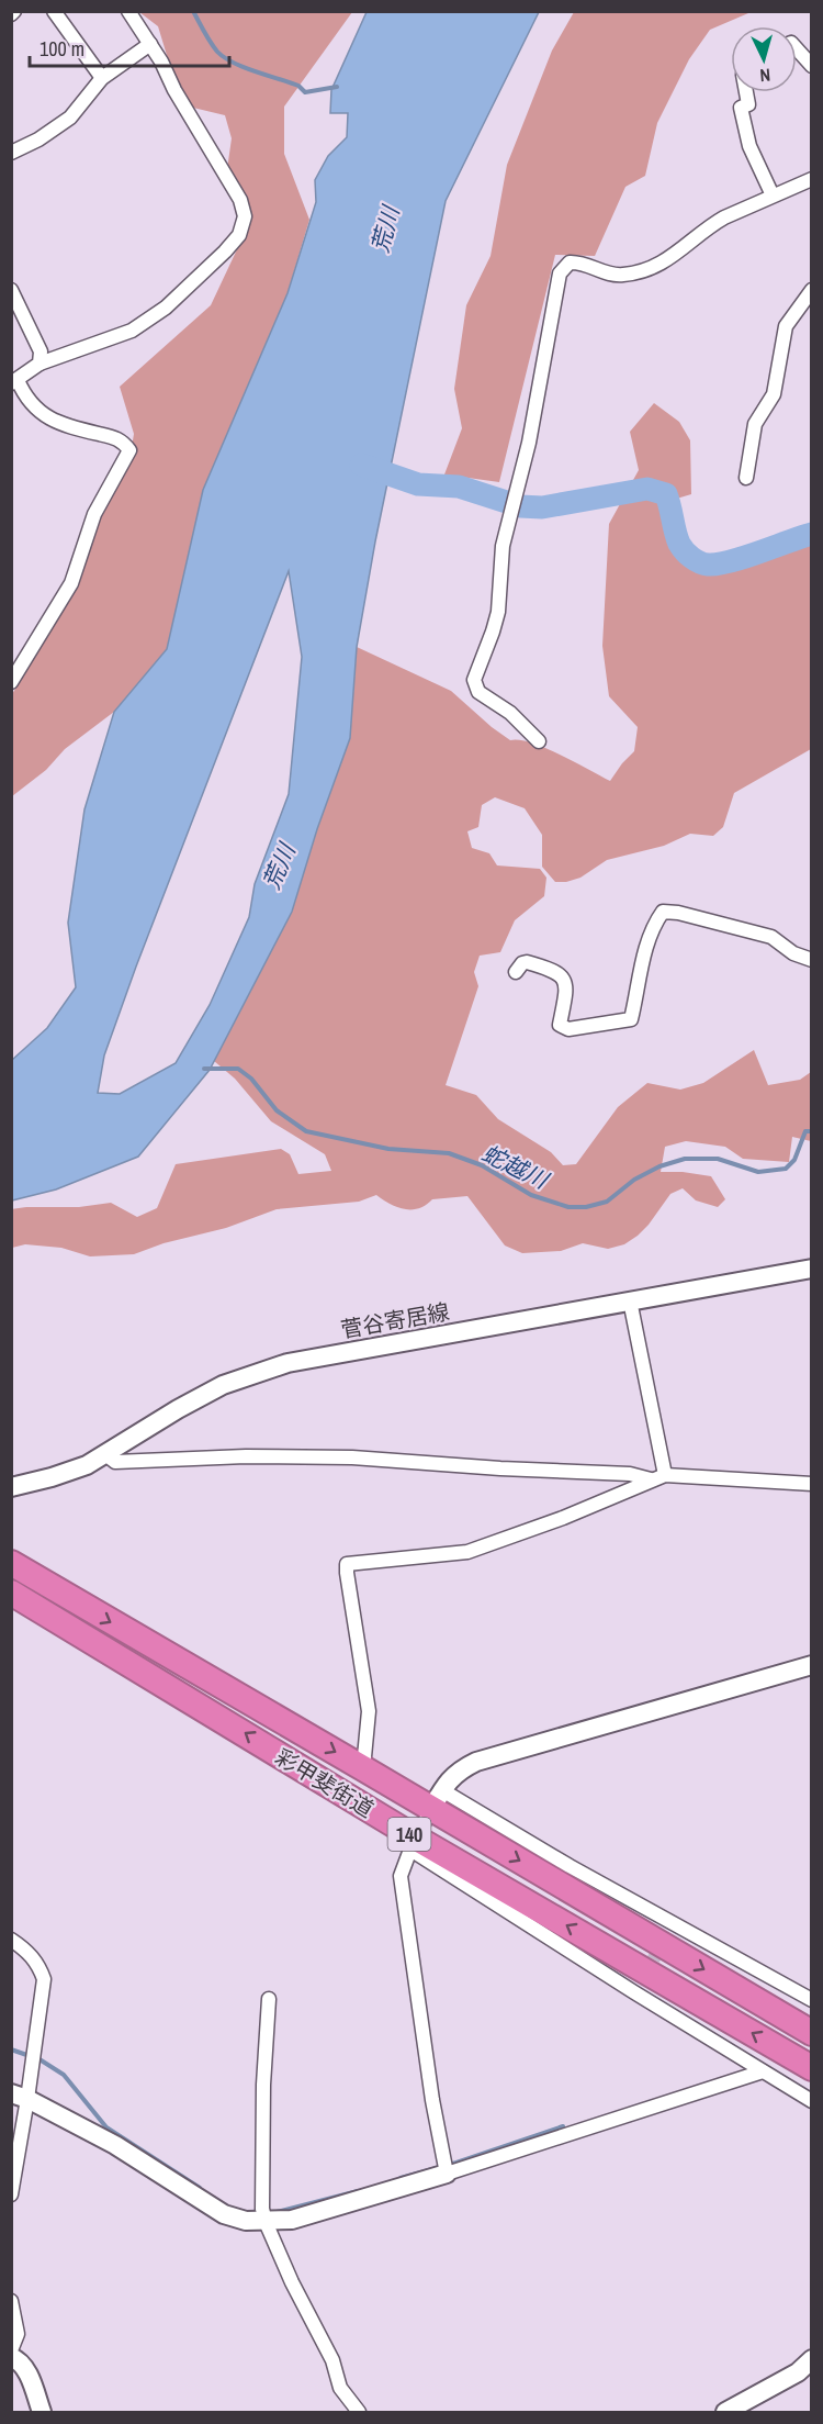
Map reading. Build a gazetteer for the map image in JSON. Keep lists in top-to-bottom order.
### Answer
{
  "streets": {
    "highway": ["彩甲斐街道", "140"],
    "street": ["菅谷寄居線"]
  },
  "water": ["荒川", "蛇越川"],
  "scale_bar": "100 m",
  "north": "bottom"
}
